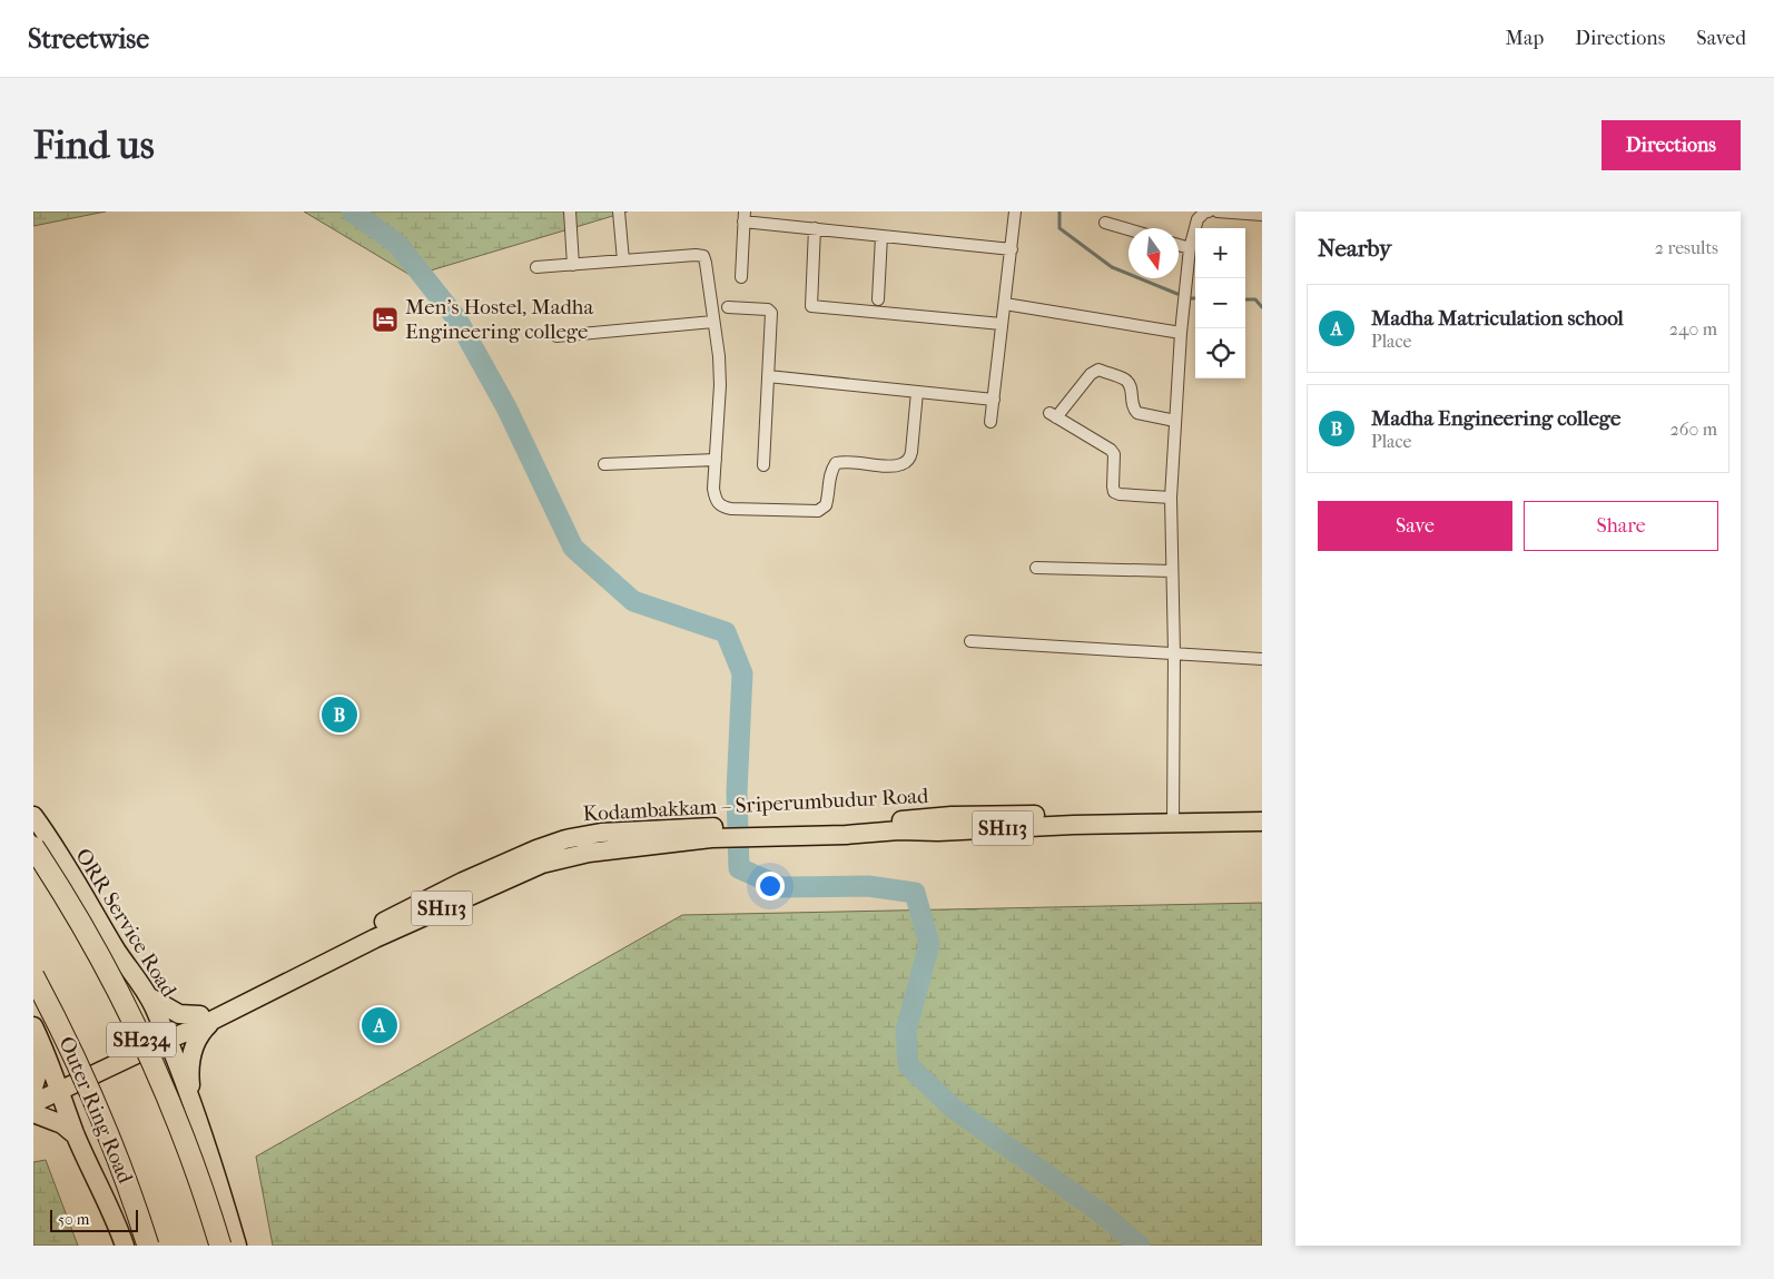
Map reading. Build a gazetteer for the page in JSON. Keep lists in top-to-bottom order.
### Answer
{
  "streets": {
    "highway": ["SH234", "Outer Ring Road"],
    "main road": ["Kodambakkam – Sriperumbudur Road", "SH113", "ORR Service Road"]
  },
  "crossings": [
    ["Kodambakkam – Sriperumbudur Road", "ORR Service Road"]
  ],
  "places": {
    "hotel": ["Men's Hostel, Madha Engineering college"]
  },
  "scale_bar": "50 m",
  "north": "bottom",
  "page": {
    "header": "Streetwise",
    "nav": ["Map", "Directions", "Saved"],
    "buttons": [
      "Directions",
      ["Save", "Share"]
    ],
    "title": "Find us",
    "heading": ["Nearby", "2 results"],
    "map_buttons": ["+", "−"],
    "list": [
      {
        "mark": "A",
        "name": "Madha Matriculation school",
        "note": "Place",
        "value": "240 m"
      },
      {
        "mark": "B",
        "name": "Madha Engineering college",
        "note": "Place",
        "value": "260 m"
      }
    ],
    "pins": ["B", "A"],
    "scale": "50 m"
  }
}
